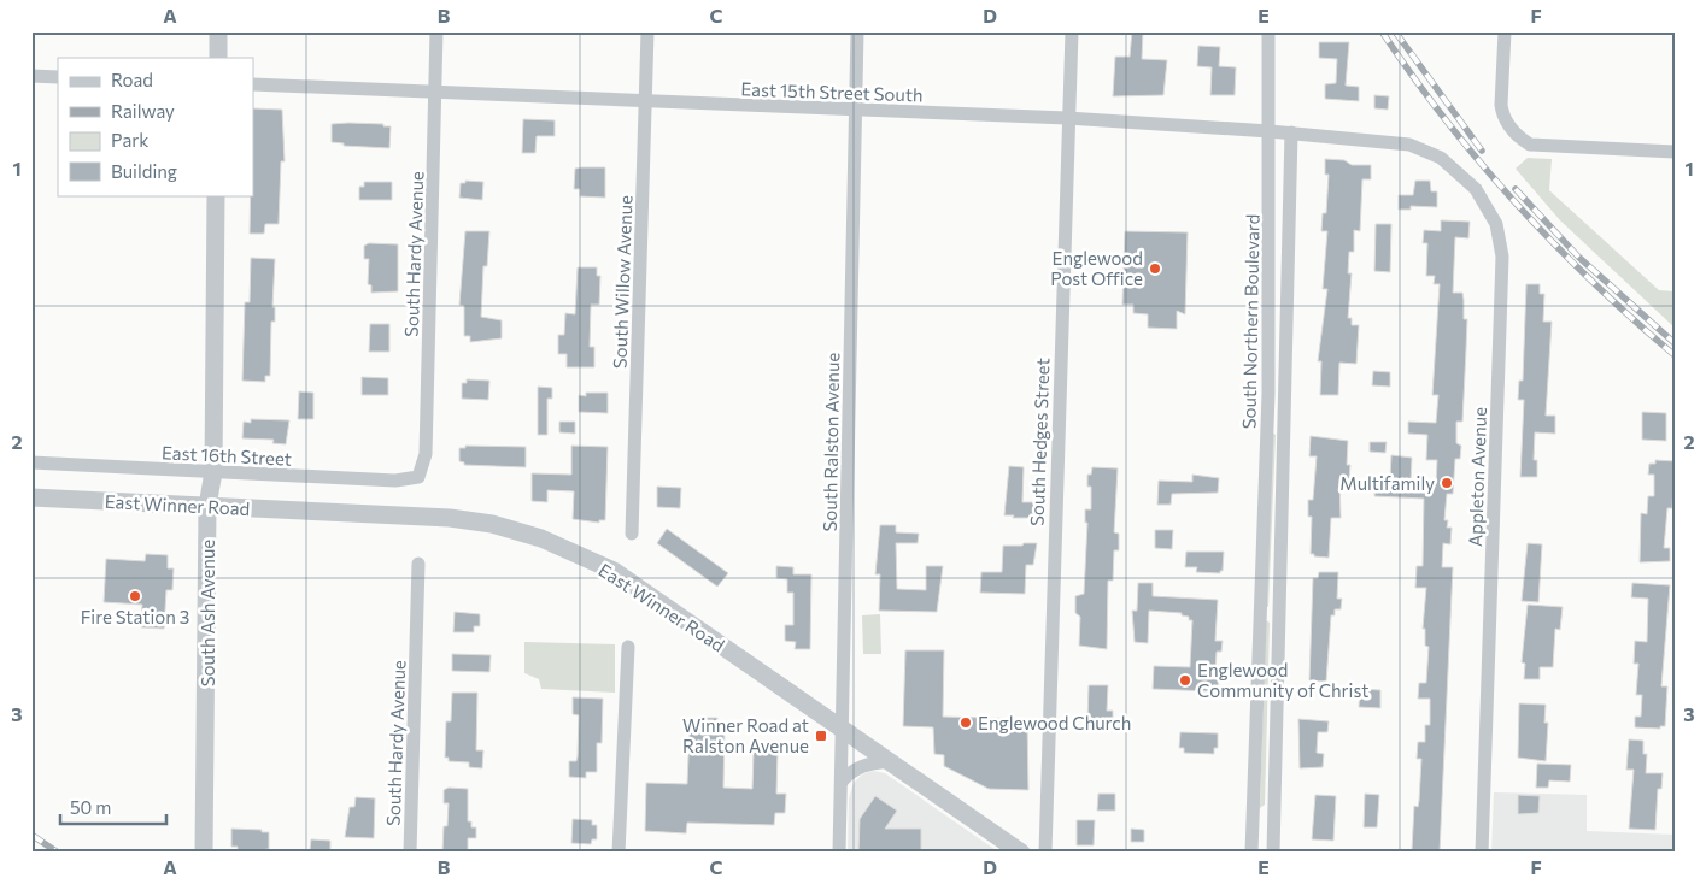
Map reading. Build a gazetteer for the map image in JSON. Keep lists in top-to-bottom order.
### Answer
{
  "streets": {
    "street": [
      "East 15th Street South",
      "South Hardy Avenue",
      "South Willow Avenue",
      "South Northern Boulevard",
      "South Ralston Avenue",
      "South Hedges Street",
      "East 16th Street",
      "Appleton Avenue",
      "East Winner Road",
      "South Ash Avenue"
    ]
  },
  "crossings": [
    ["East 15th Street South", "South Hardy Avenue"],
    ["East 15th Street South", "South Willow Avenue"],
    ["East 15th Street South", "South Northern Boulevard"],
    ["East 15th Street South", "South Ralston Avenue"],
    ["East 15th Street South", "South Hedges Street"],
    ["East 15th Street South", "Appleton Avenue"],
    ["South Hardy Avenue", "East 16th Street"],
    ["South Ralston Avenue", "East Winner Road"],
    ["East 16th Street", "South Ash Avenue"],
    ["East Winner Road", "South Ash Avenue"]
  ],
  "places": {
    "other": [
      "Englewood Post Office",
      "Multifamily",
      "Fire Station 3",
      "Englewood Community of Christ",
      "Englewood Church"
    ],
    "transit": ["Winner Road at Ralston Avenue"]
  },
  "legend": [
    "Road",
    "Railway",
    "Park",
    "Building"
  ],
  "scale_bar": "50 m",
  "grid": {
    "columns": [
      "A",
      "B",
      "C",
      "D",
      "E",
      "F"
    ],
    "rows": ["1", "2", "3"]
  }
}
